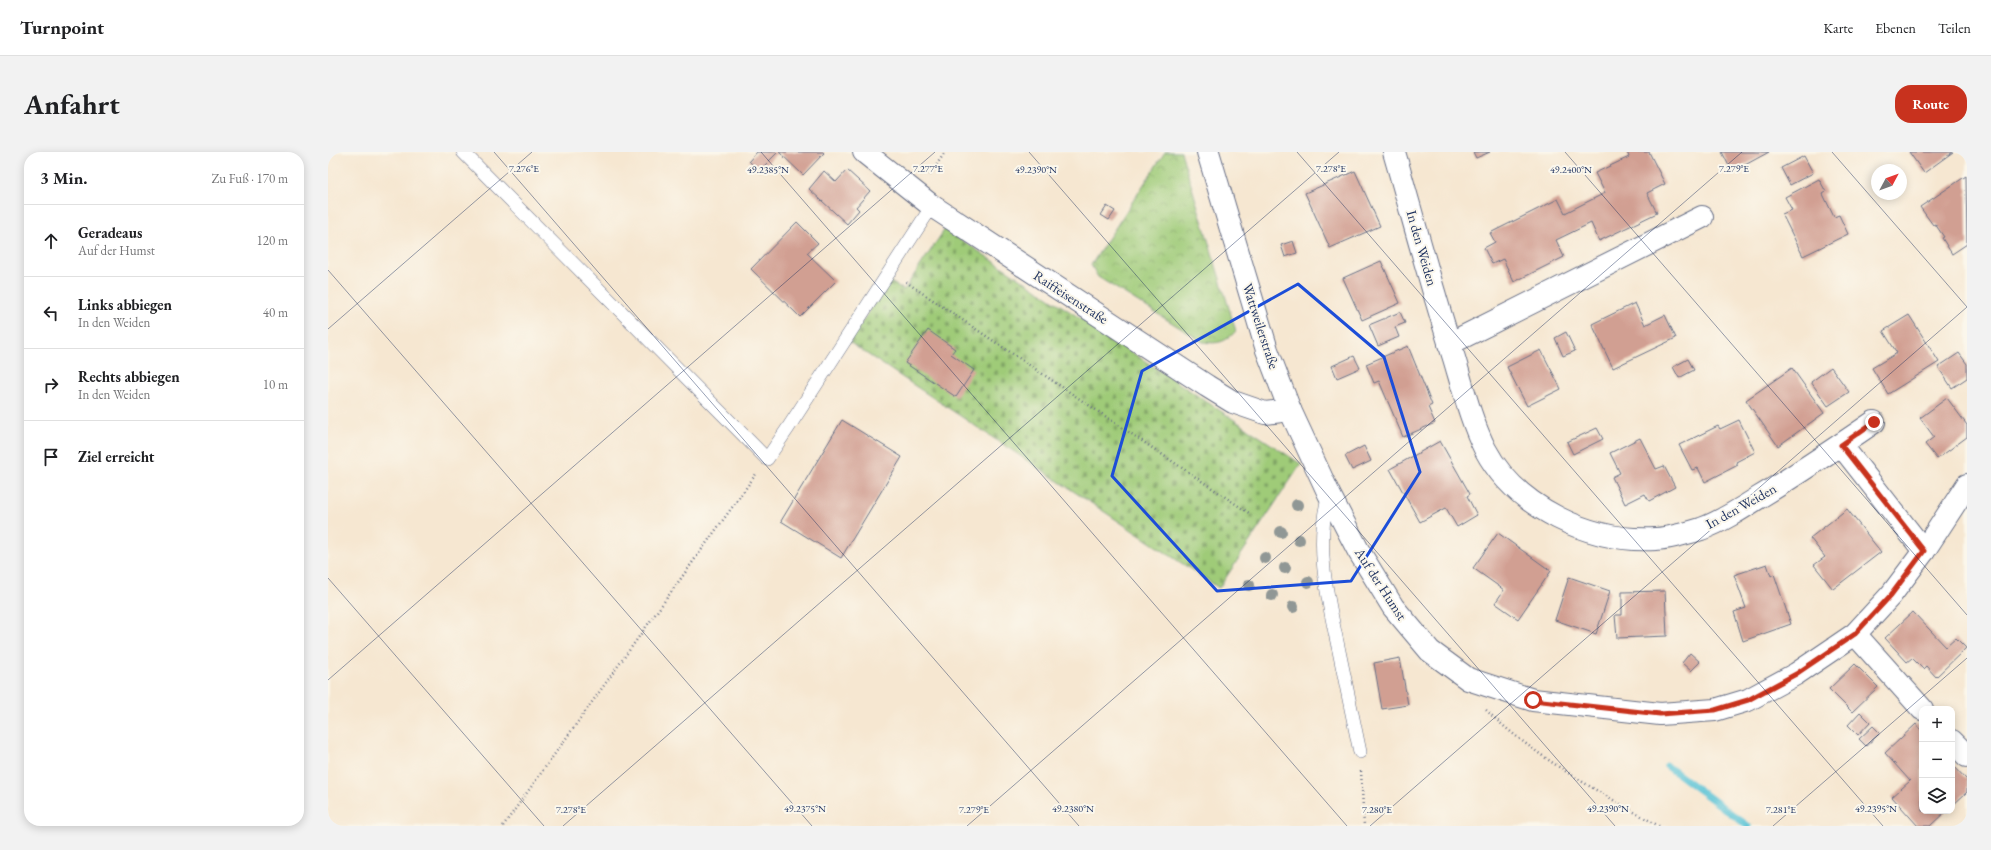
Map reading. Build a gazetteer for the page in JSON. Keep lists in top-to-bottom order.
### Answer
{
  "streets": {
    "street": [
      "In den Weiden",
      "Raiffeisenstraße",
      "Wattweilerstraße",
      "Auf der Humst"
    ]
  },
  "crossings": [
    ["Raiffeisenstraße", "Wattweilerstraße"],
    ["Wattweilerstraße", "Auf der Humst"]
  ],
  "north": "top right",
  "page": {
    "header": "Turnpoint",
    "nav": ["Karte", "Ebenen", "Teilen"],
    "buttons": "Route",
    "title": "Anfahrt",
    "heading": ["3 Min.", "Zu Fuß · 170 m"],
    "list": [
      ["Geradeaus", "Auf der Humst", "120 m"],
      ["Links abbiegen", "In den Weiden", "40 m"],
      ["Rechts abbiegen", "In den Weiden", "10 m"],
      "Ziel erreicht"
    ],
    "map_buttons": ["+", "−"]
  },
  "coordinates": [
    "7.276°E",
    "7.277°E",
    "7.278°E",
    "7.279°E",
    "49.2385°N",
    "49.2390°N",
    "49.2400°N",
    "49.2375°N",
    "49.2380°N",
    "49.2395°N",
    "7.280°E",
    "7.281°E"
  ]
}
